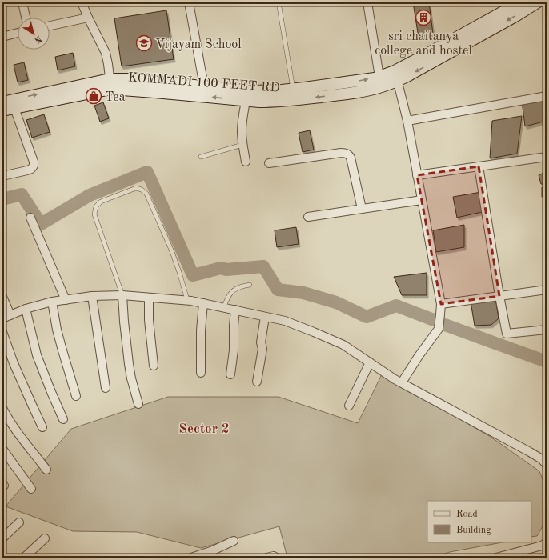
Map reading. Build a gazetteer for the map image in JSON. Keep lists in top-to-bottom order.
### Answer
{
  "streets": {
    "main road": ["KOMMADI 100 FEET RD"]
  },
  "districts": ["Sector 2"],
  "places": {
    "building": ["sri chaitanya college and hostel"],
    "school or university": ["Vijayam School"],
    "shop": ["Tea"]
  },
  "legend": ["Road", "Building"],
  "north": "bottom right"
}
